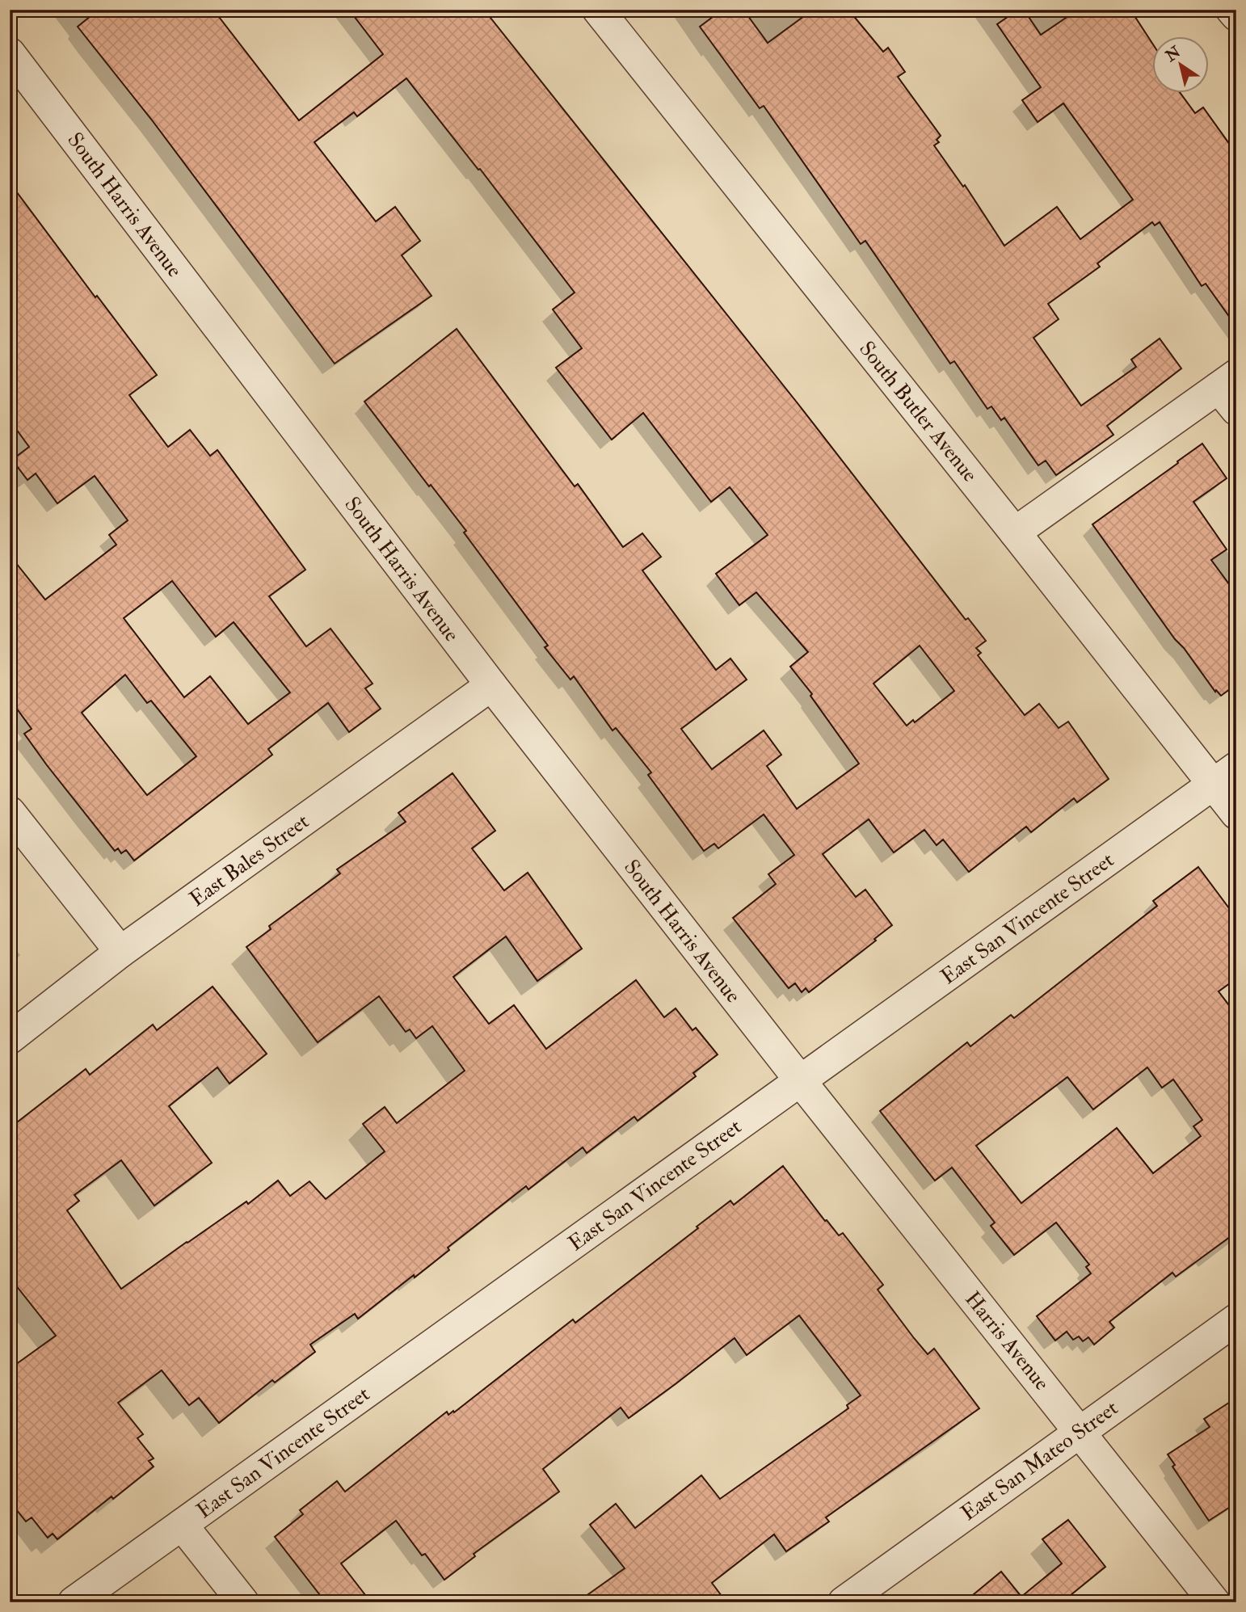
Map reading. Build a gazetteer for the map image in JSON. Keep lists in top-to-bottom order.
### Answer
{
  "streets": {
    "street": [
      "South Harris Avenue",
      "South Butler Avenue",
      "East Bales Street",
      "East San Vincente Street",
      "Harris Avenue",
      "East San Mateo Street"
    ]
  },
  "crossings": [
    ["South Harris Avenue", "East Bales Street"],
    ["South Harris Avenue", "East San Vincente Street"],
    ["South Harris Avenue", "Harris Avenue"],
    ["South Butler Avenue", "East San Vincente Street"],
    ["East San Vincente Street", "Harris Avenue"],
    ["Harris Avenue", "East San Mateo Street"]
  ],
  "north": "top left"
}
